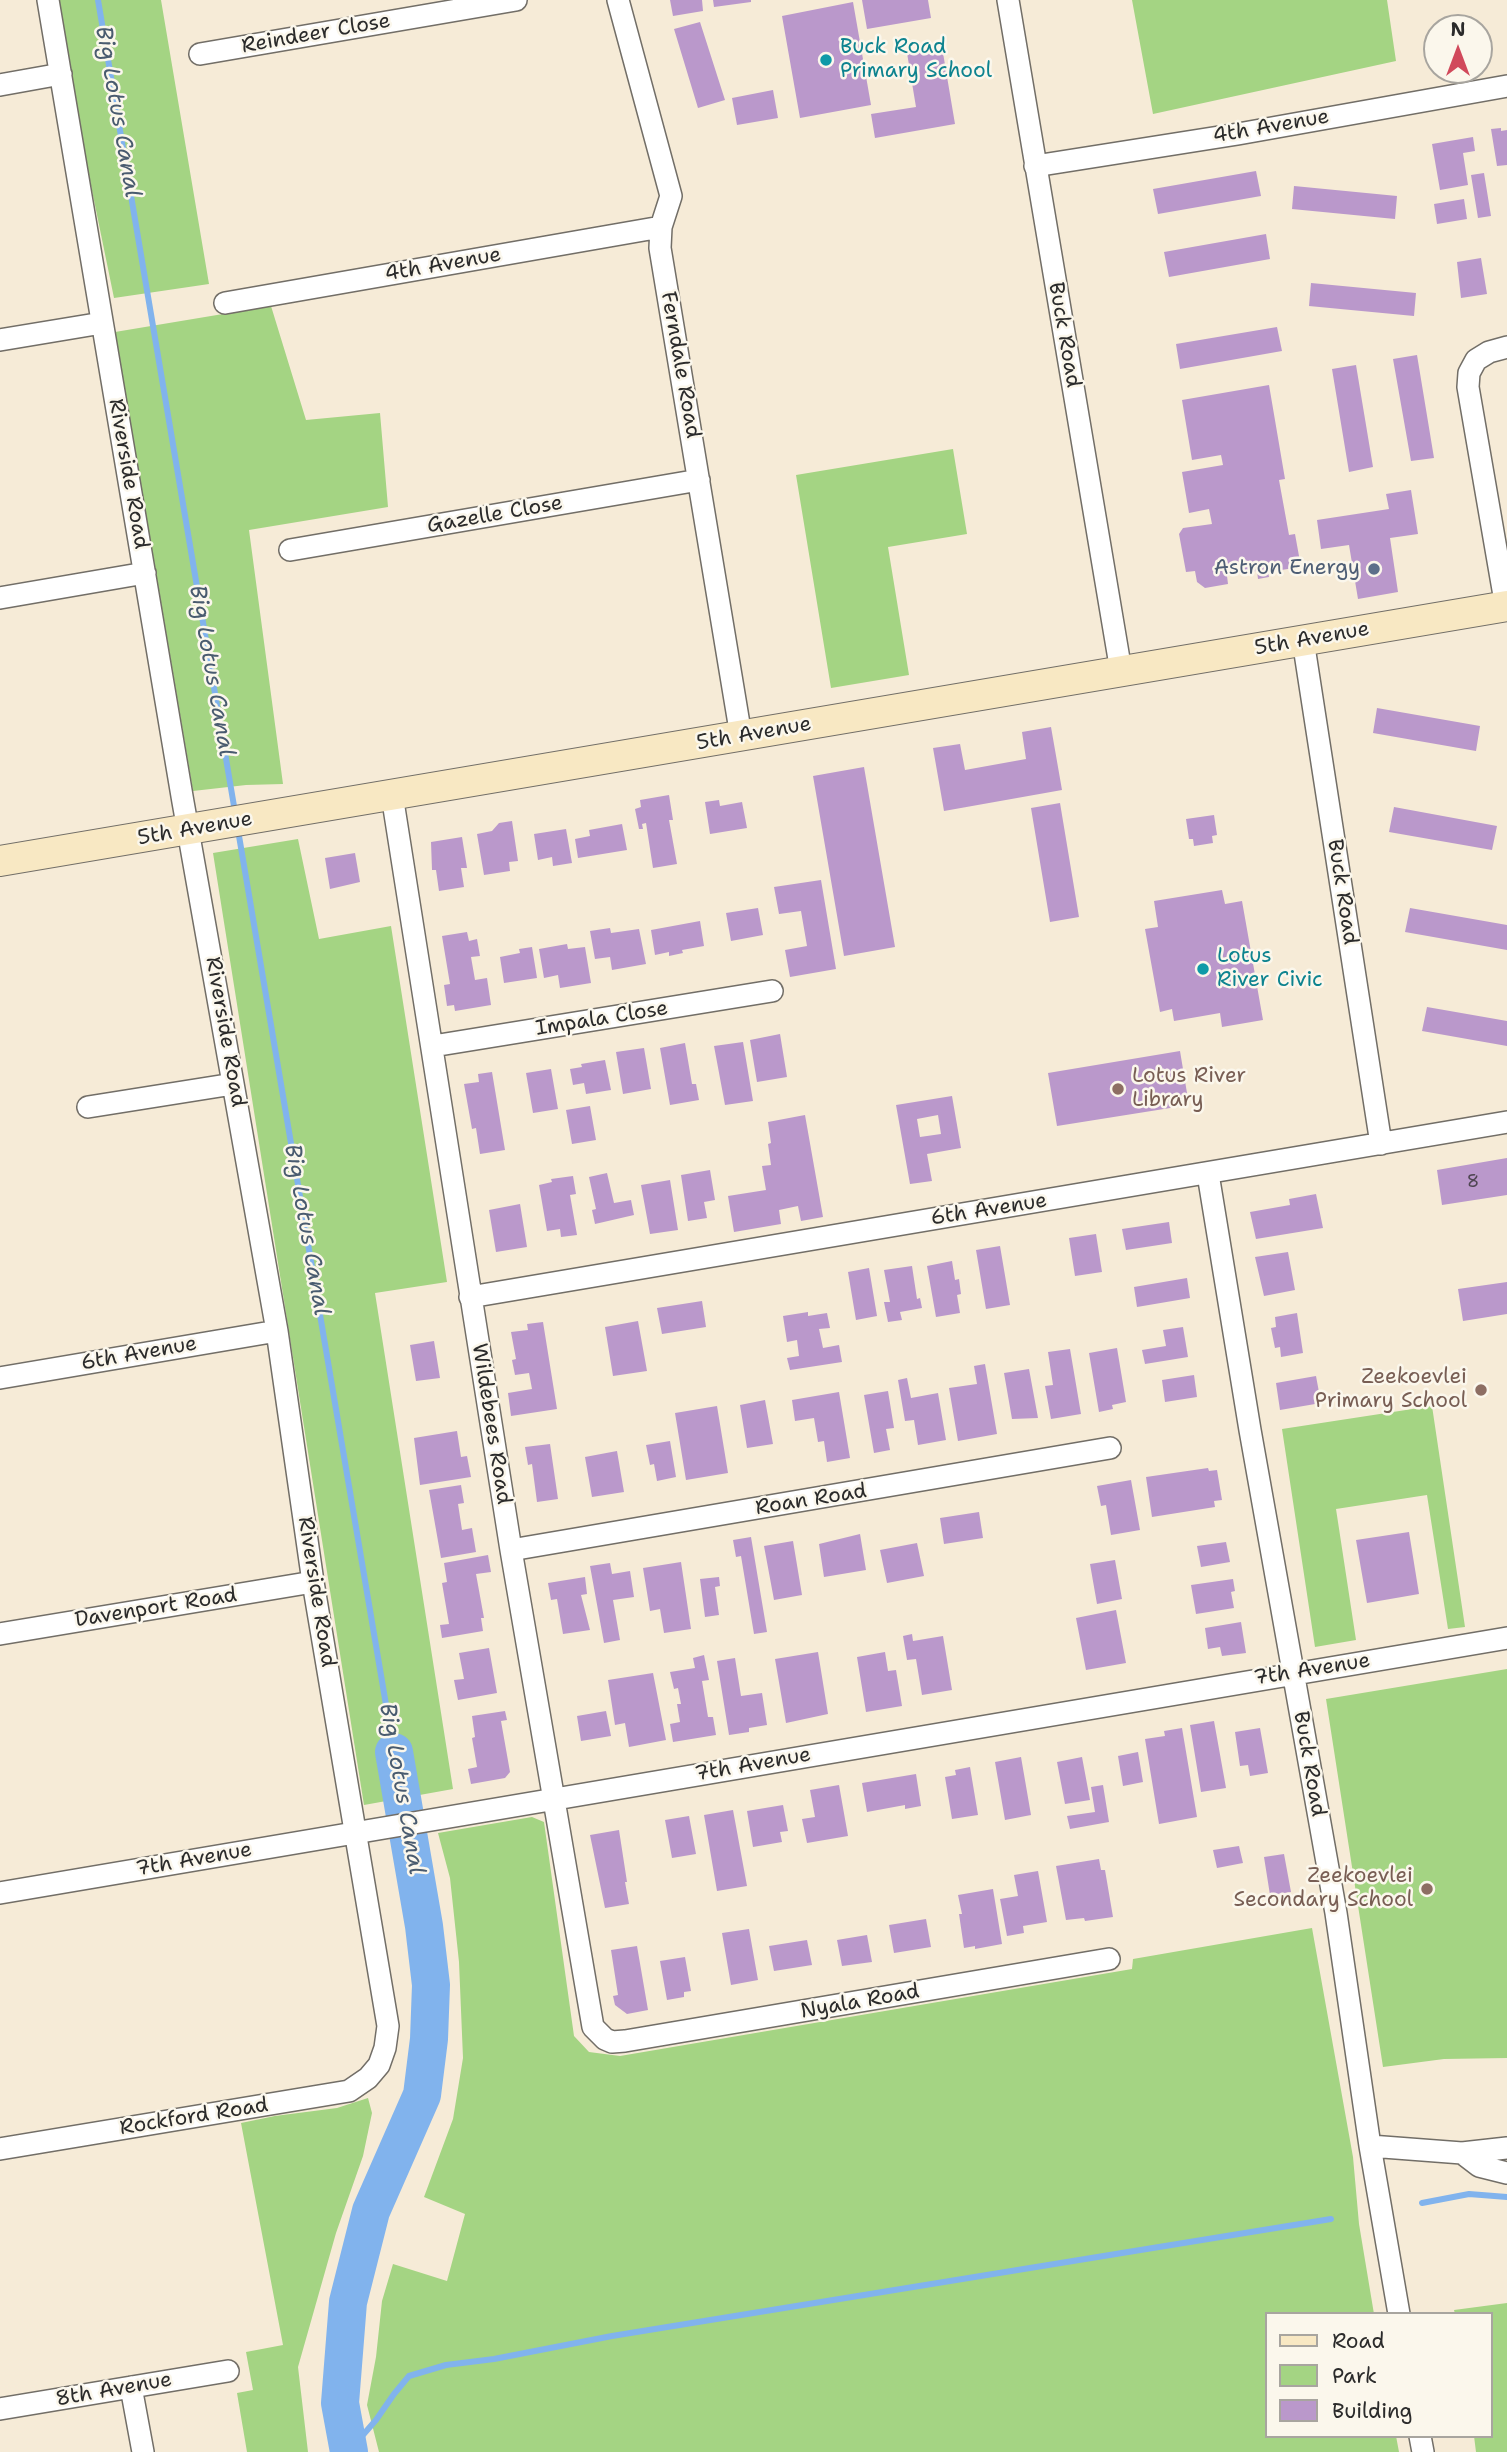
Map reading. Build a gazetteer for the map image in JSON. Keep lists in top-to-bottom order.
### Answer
{
  "streets": {
    "main road": ["5th Avenue"],
    "street": [
      "Reindeer Close",
      "4th Avenue",
      "Buck Road",
      "Ferndale Road",
      "Riverside Road",
      "Gazelle Close",
      "Impala Close",
      "6th Avenue",
      "Wildebees Road",
      "Roan Road",
      "Davenport Road",
      "7th Avenue",
      "Nyala Road",
      "Rockford Road",
      "8th Avenue"
    ]
  },
  "crossings": [
    ["4th Avenue", "Buck Road"],
    ["4th Avenue", "Ferndale Road"],
    ["Buck Road", "5th Avenue"],
    ["Buck Road", "6th Avenue"],
    ["Buck Road", "7th Avenue"],
    ["Ferndale Road", "Gazelle Close"],
    ["Ferndale Road", "5th Avenue"],
    ["Riverside Road", "5th Avenue"],
    ["Riverside Road", "6th Avenue"],
    ["Riverside Road", "Davenport Road"],
    ["Riverside Road", "7th Avenue"],
    ["Riverside Road", "Rockford Road"],
    ["5th Avenue", "Wildebees Road"],
    ["Impala Close", "Wildebees Road"],
    ["6th Avenue", "Wildebees Road"],
    ["Wildebees Road", "Roan Road"],
    ["Wildebees Road", "7th Avenue"],
    ["Wildebees Road", "Nyala Road"]
  ],
  "water": ["Big Lotus Canal"],
  "places": [
    "Buck Road Primary School",
    "Astron Energy",
    "Lotus River Civic",
    "Lotus River Library",
    "Zeekoevlei Primary School",
    "Zeekoevlei Secondary School"
  ],
  "house_numbers": ["8"],
  "legend": ["Road", "Park", "Building"],
  "north": "top"
}
